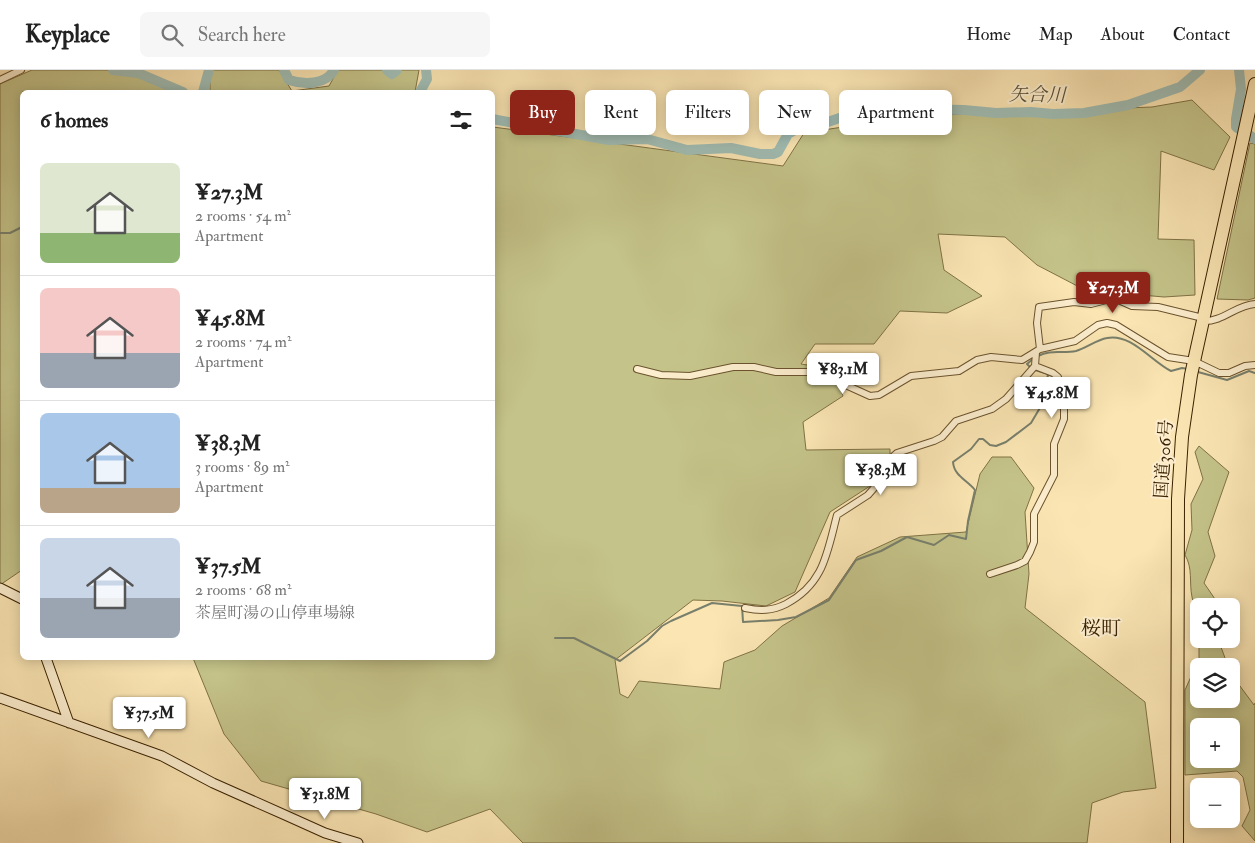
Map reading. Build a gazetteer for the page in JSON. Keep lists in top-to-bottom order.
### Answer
{
  "streets": {
    "highway": ["国道306号"]
  },
  "districts": ["桜町"],
  "water": ["矢合川"],
  "page": {
    "header": "Keyplace",
    "search": "Search here",
    "nav": [
      "Home",
      "Map",
      "About",
      "Contact"
    ],
    "chip": [
      "Buy",
      "Rent",
      "Filters",
      "New",
      "Apartment"
    ],
    "heading": "6 homes",
    "list": [
      {
        "name": "¥27.3M",
        "note": "2 rooms · 54 m² · Apartment"
      },
      {
        "name": "¥45.8M",
        "note": "2 rooms · 74 m² · Apartment"
      },
      {
        "name": "¥38.3M",
        "note": "3 rooms · 89 m² · Apartment"
      },
      {
        "name": "¥37.5M",
        "note": "2 rooms · 68 m² · 茶屋町湯の山停車場線"
      }
    ],
    "price": [
      "¥27.3M",
      "¥83.1M",
      "¥45.8M",
      "¥38.3M",
      "¥37.5M",
      "¥31.8M"
    ],
    "map_buttons": ["+", "−"]
  }
}
